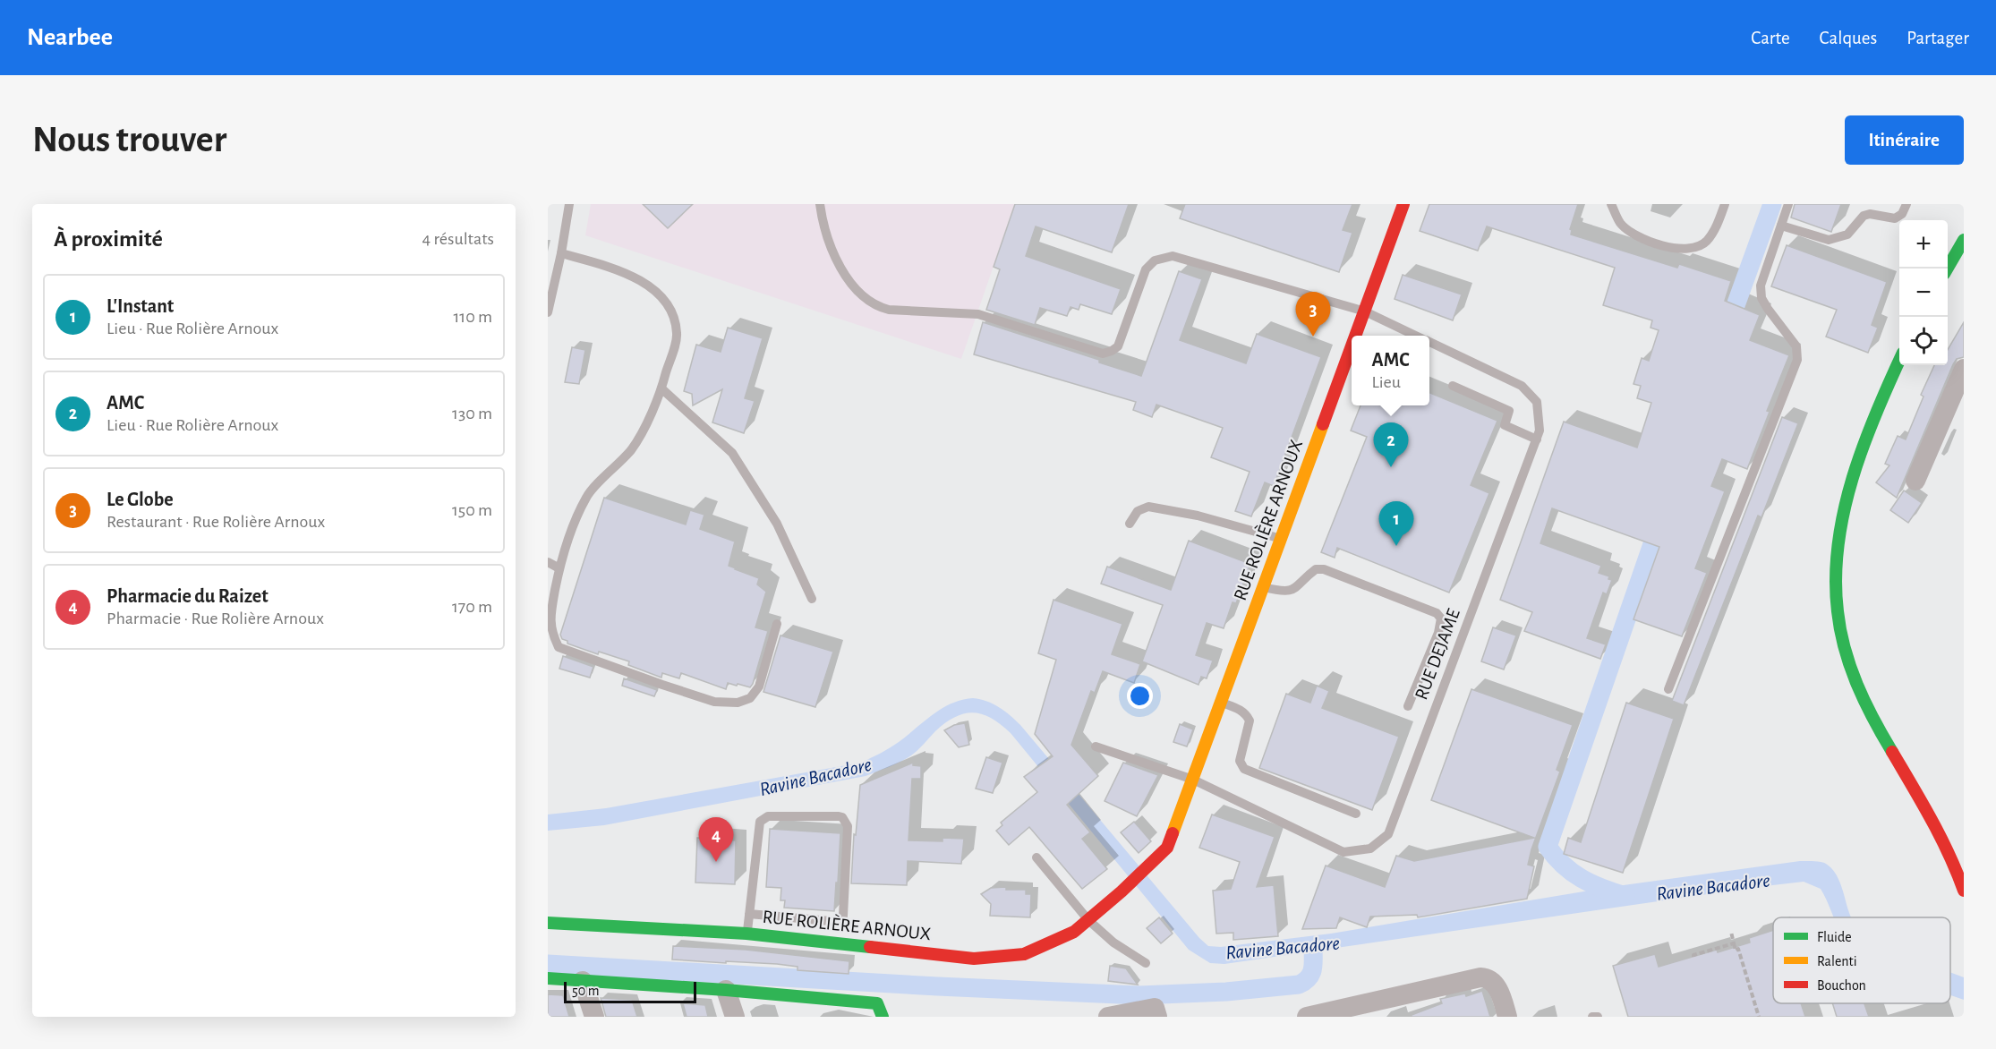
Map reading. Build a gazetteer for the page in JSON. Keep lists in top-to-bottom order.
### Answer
{
  "streets": {
    "street": ["RUE ROLIÈRE ARNOUX"],
    "lane": ["RUE DEJAME"]
  },
  "crossings": [
    ["RUE ROLIÈRE ARNOUX", "RUE DEJAME"]
  ],
  "water": ["Ravine Bacadore"],
  "legend": ["Fluide", "Ralenti", "Bouchon"],
  "scale_bar": "50 m",
  "page": {
    "header": "Nearbee",
    "nav": ["Carte", "Calques", "Partager"],
    "buttons": "Itinéraire",
    "title": "Nous trouver",
    "heading": ["À proximité", "4 résultats"],
    "map_buttons": ["+", "−"],
    "list": [
      {
        "mark": "1",
        "name": "L'Instant",
        "note": "Lieu · Rue Rolière Arnoux",
        "value": "110 m"
      },
      {
        "mark": "2",
        "name": "AMC",
        "note": "Lieu · Rue Rolière Arnoux",
        "value": "130 m"
      },
      {
        "mark": "3",
        "name": "Le Globe",
        "note": "Restaurant · Rue Rolière Arnoux",
        "value": "150 m"
      },
      {
        "mark": "4",
        "name": "Pharmacie du Raizet",
        "note": "Pharmacie · Rue Rolière Arnoux",
        "value": "170 m"
      }
    ],
    "pins": [
      "3",
      "2",
      "1",
      "4"
    ],
    "popup": ["AMC", "Lieu"],
    "scale": "50 m"
  }
}
